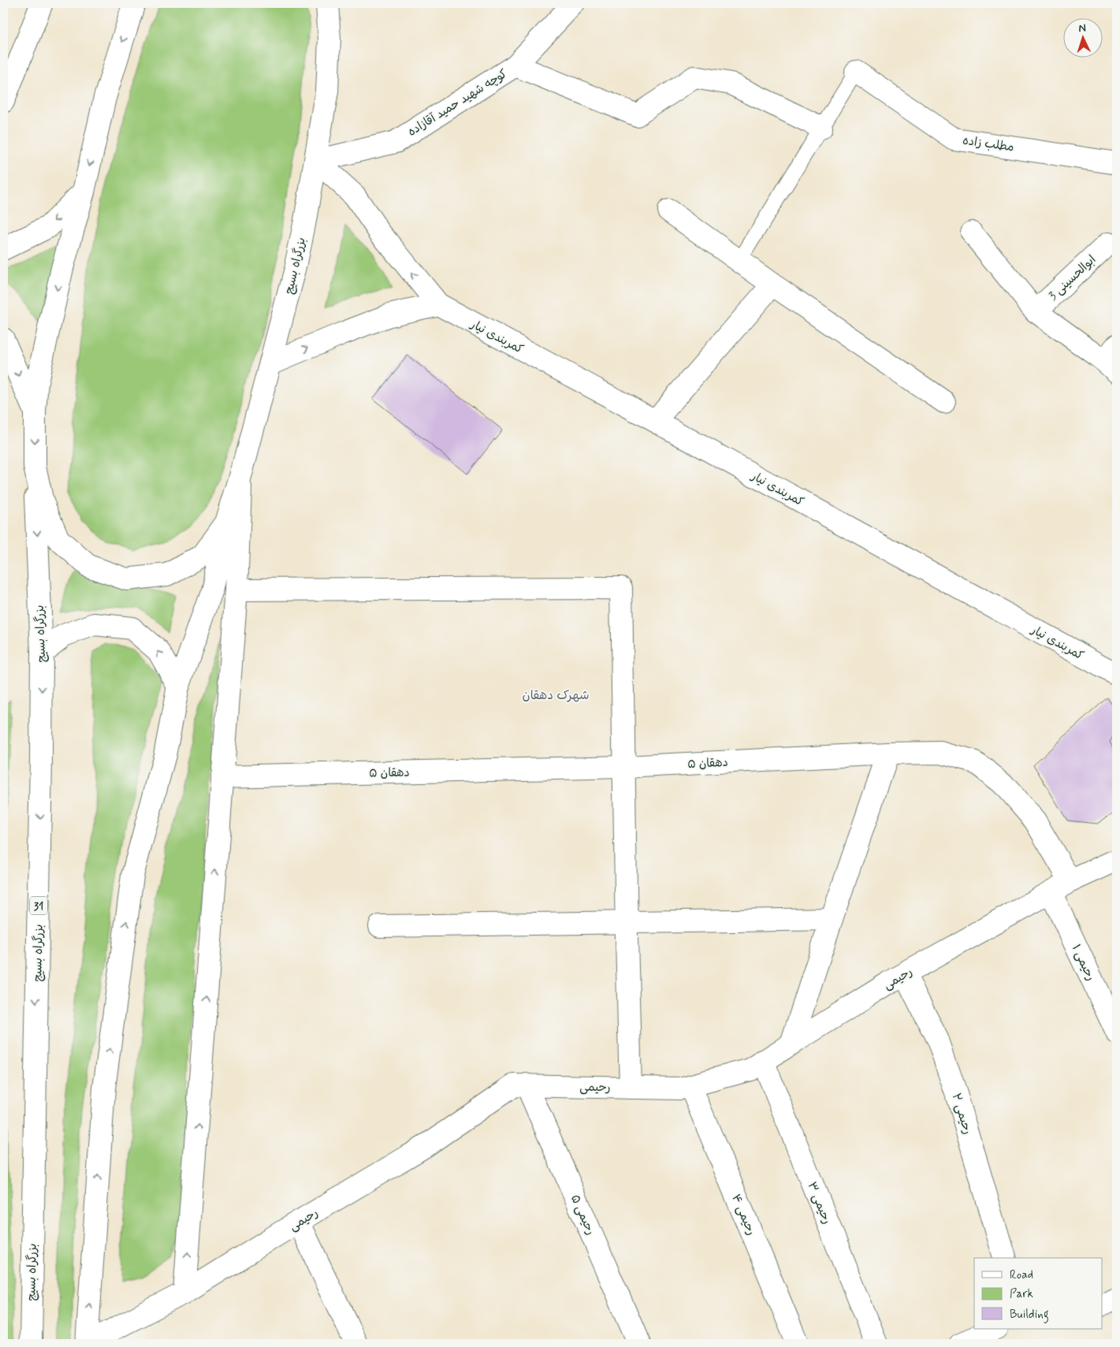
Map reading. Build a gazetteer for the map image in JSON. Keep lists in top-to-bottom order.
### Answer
{
  "streets": {
    "main road": [
      "کوچه شهید حمید آقازاده",
      "مطلب زاده",
      "بزرگراه بسیج",
      "ابوالحسینی 3",
      "کمربندی نیار",
      "دهقان ۵",
      "31",
      "رحیمی ۱",
      "رحیمی",
      "رحیمی ۲",
      "رحیمی ۳",
      "رحیمی ۵",
      "رحیمی ۴"
    ]
  },
  "crossings": [
    ["کوچه شهید حمید آقازاده", "بزرگراه بسیج"],
    ["بزرگراه بسیج", "رحیمی"],
    ["دهقان ۵", "رحیمی"],
    ["رحیمی ۱", "رحیمی"],
    ["رحیمی", "رحیمی ۲"],
    ["رحیمی", "رحیمی ۳"],
    ["رحیمی", "رحیمی ۵"],
    ["رحیمی", "رحیمی ۴"]
  ],
  "districts": ["شهرک دهقان"],
  "legend": ["Road", "Park", "Building"],
  "north": "top"
}
